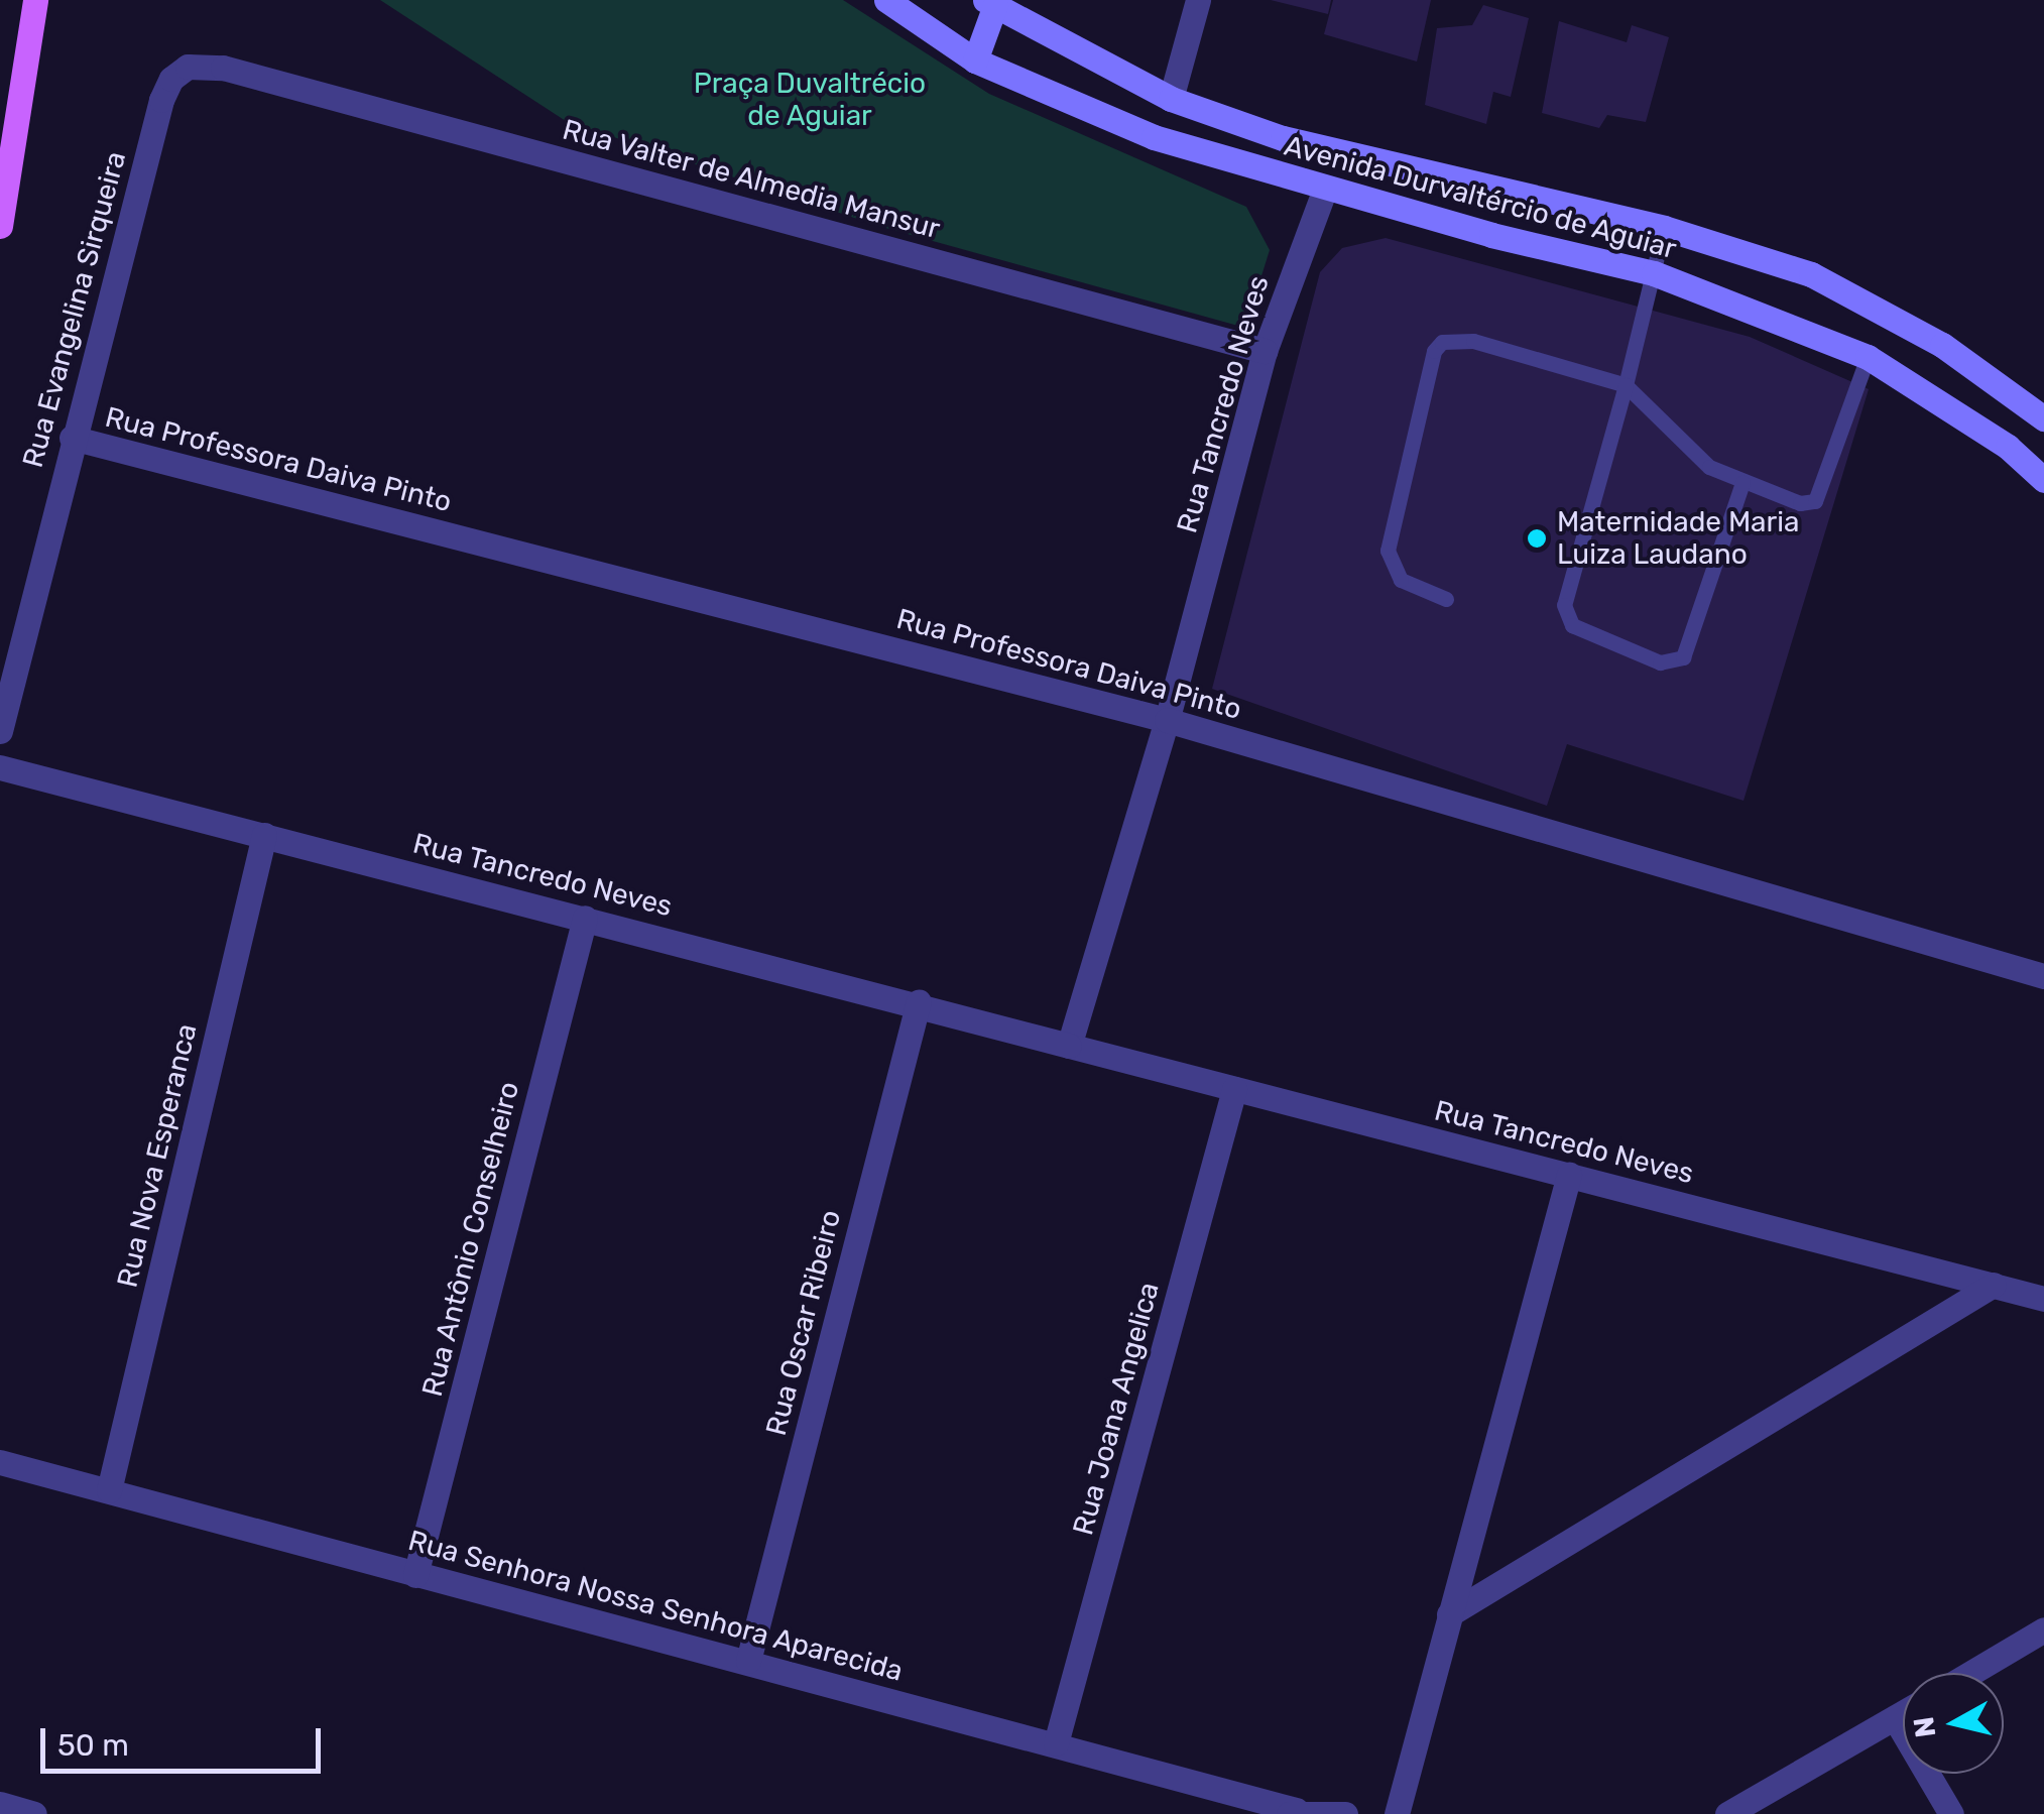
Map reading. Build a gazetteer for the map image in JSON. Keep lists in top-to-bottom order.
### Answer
{
  "streets": {
    "street": [
      "Rua Valter de Almedia Mansur",
      "Avenida Durvaltércio de Aguiar",
      "Rua Evangelina Sirqueira",
      "Rua Tancredo Neves",
      "Rua Professora Daiva Pinto",
      "Rua Nova Esperanca",
      "Rua Antônio Conselheiro",
      "Rua Oscar Ribeiro",
      "Rua Joana Angelica",
      "Rua Senhora Nossa Senhora Aparecida"
    ]
  },
  "crossings": [
    ["Rua Valter de Almedia Mansur", "Rua Evangelina Sirqueira"],
    ["Rua Valter de Almedia Mansur", "Rua Tancredo Neves"],
    ["Avenida Durvaltércio de Aguiar", "Rua Tancredo Neves"],
    ["Rua Evangelina Sirqueira", "Rua Professora Daiva Pinto"],
    ["Rua Tancredo Neves", "Rua Professora Daiva Pinto"],
    ["Rua Tancredo Neves", "Rua Nova Esperanca"],
    ["Rua Tancredo Neves", "Rua Antônio Conselheiro"],
    ["Rua Tancredo Neves", "Rua Oscar Ribeiro"],
    ["Rua Tancredo Neves", "Rua Joana Angelica"],
    ["Rua Nova Esperanca", "Rua Senhora Nossa Senhora Aparecida"],
    ["Rua Antônio Conselheiro", "Rua Senhora Nossa Senhora Aparecida"],
    ["Rua Oscar Ribeiro", "Rua Senhora Nossa Senhora Aparecida"],
    ["Rua Joana Angelica", "Rua Senhora Nossa Senhora Aparecida"]
  ],
  "parks": ["Praça Duvaltrécio de Aguiar"],
  "places": ["Maternidade Maria Luiza Laudano"],
  "scale_bar": "50 m",
  "north": "left"
}
